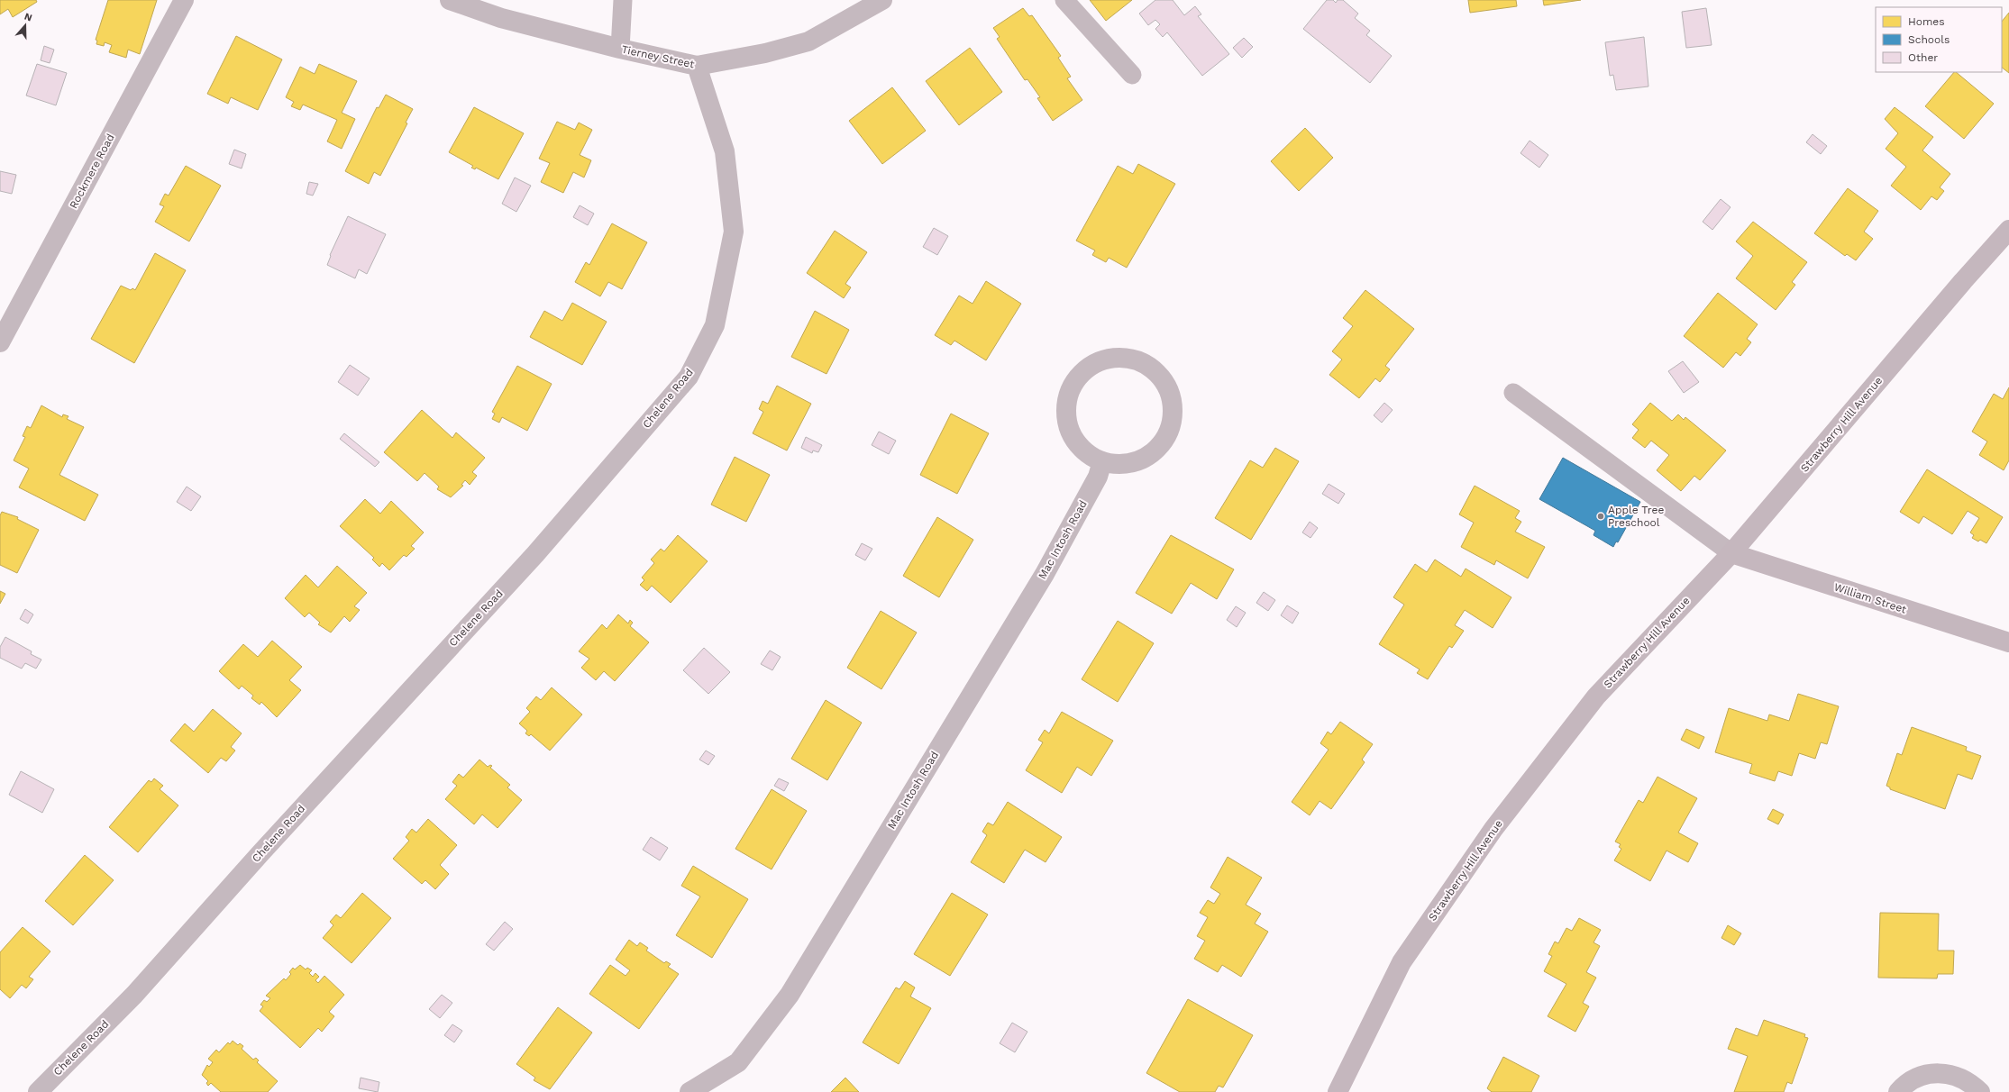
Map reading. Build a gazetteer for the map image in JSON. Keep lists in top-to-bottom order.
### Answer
{
  "streets": {
    "main road": ["Strawberry Hill Avenue", "William Street"],
    "street": [
      "Tierney Street",
      "Rockmere Road",
      "Chelene Road",
      "Mac Intosh Road"
    ]
  },
  "crossings": [
    ["Tierney Street", "Chelene Road"],
    ["Strawberry Hill Avenue", "William Street"]
  ],
  "places": ["Apple Tree Preschool"],
  "legend": ["Homes", "Schools", "Other"],
  "north": "top"
}
